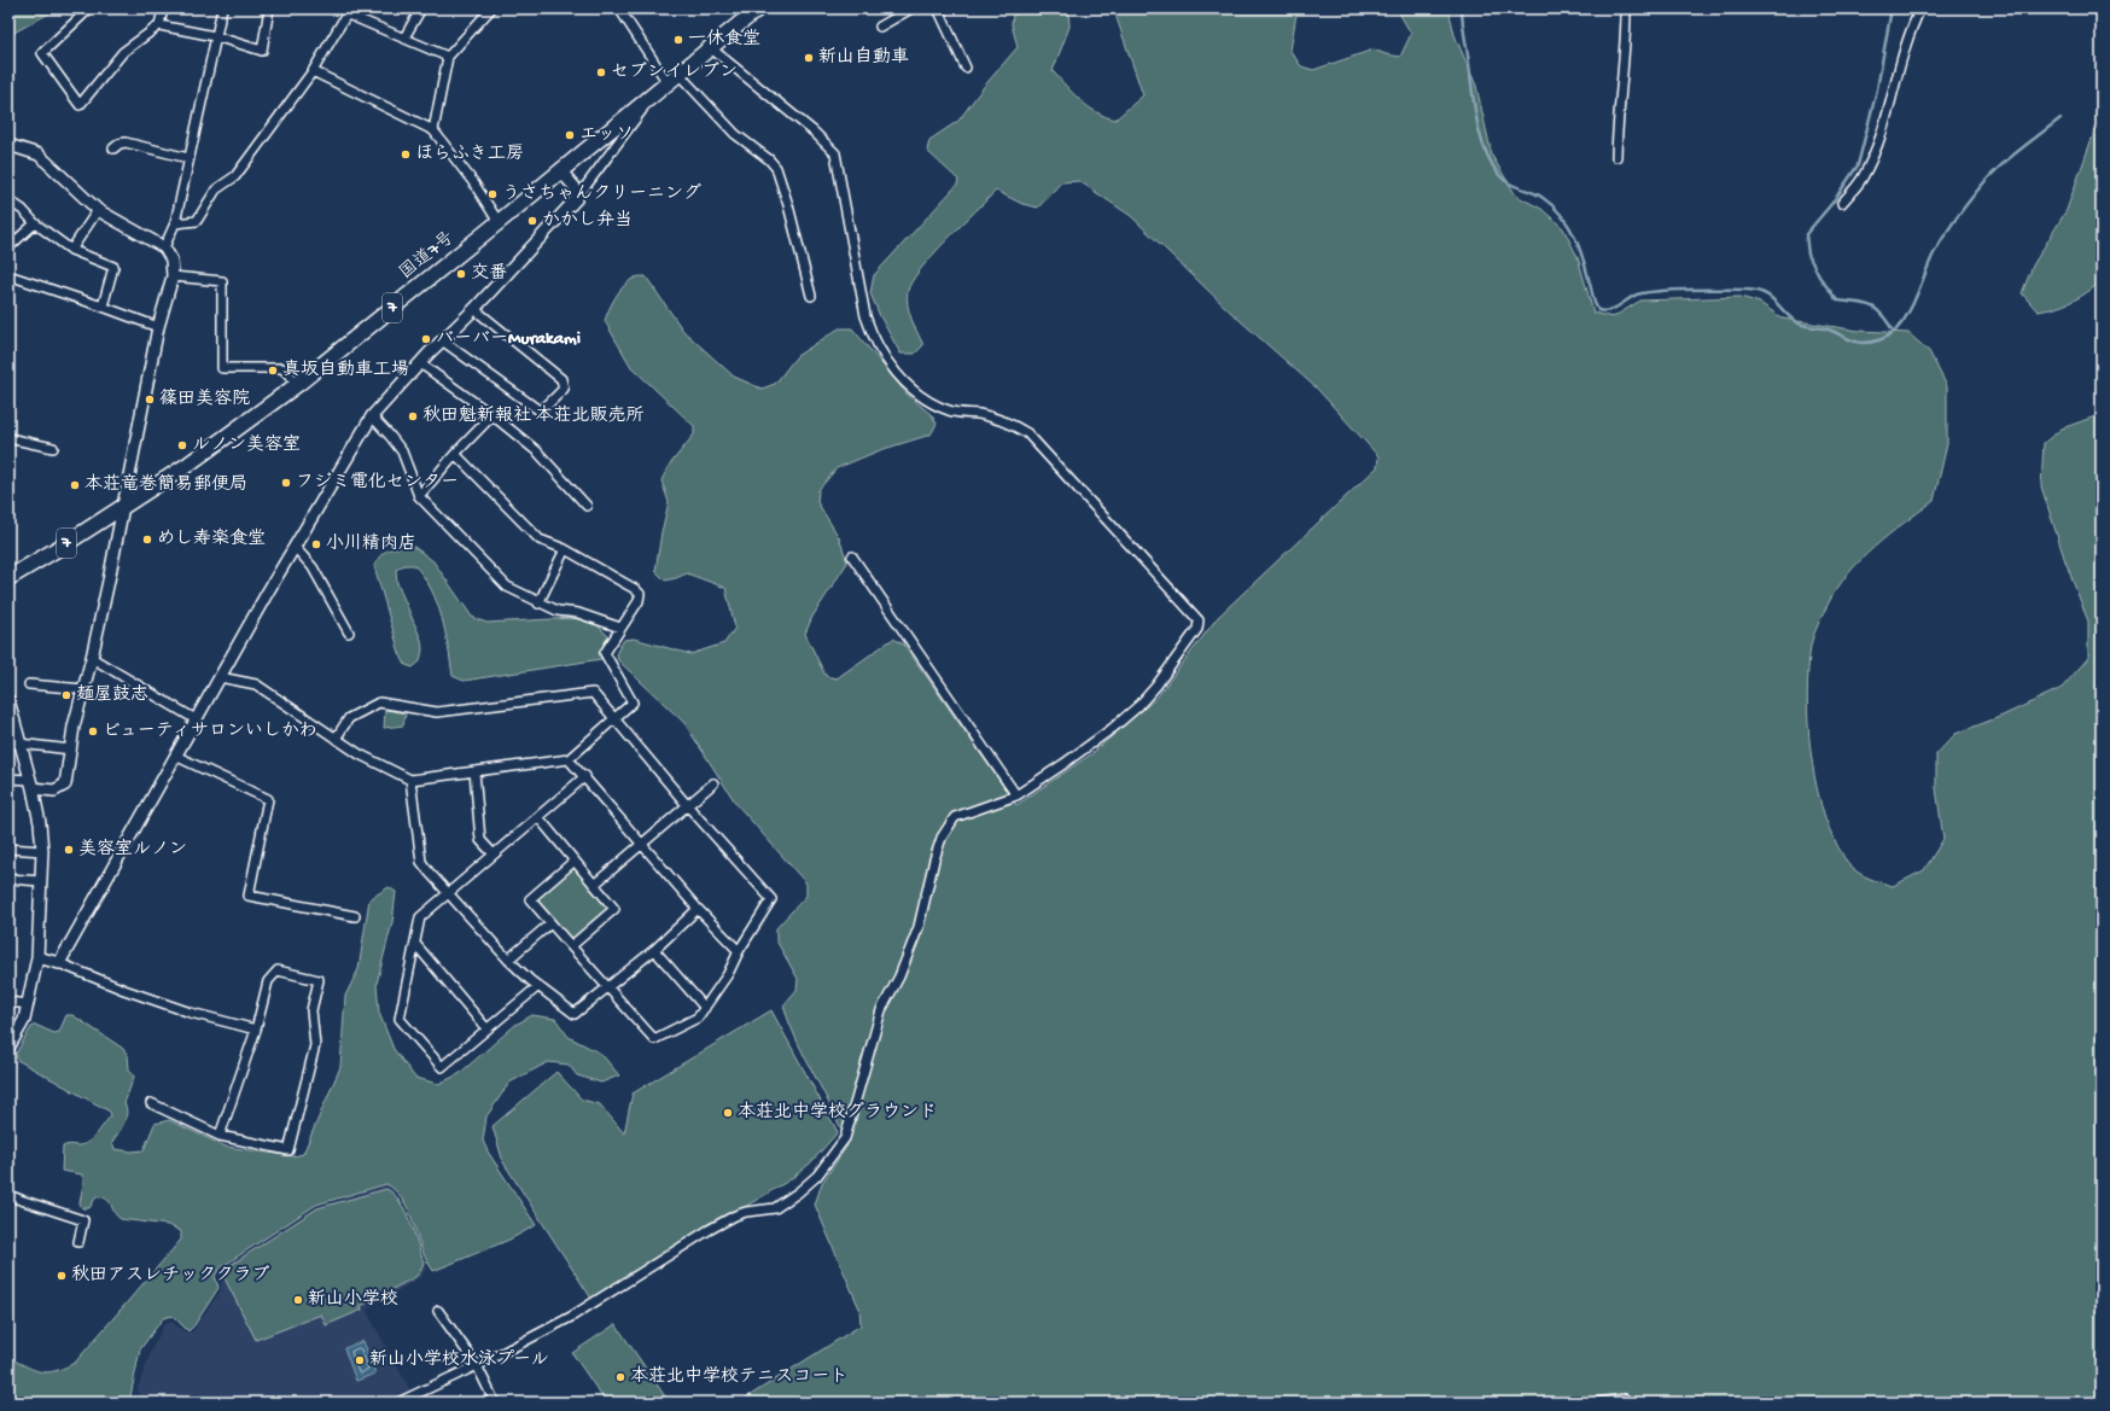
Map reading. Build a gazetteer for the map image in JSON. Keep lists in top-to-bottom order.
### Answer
{
  "streets": {
    "highway": ["国道7号", "7"]
  },
  "places": [
    "一休食堂",
    "新山自動車",
    "セブンイレブン",
    "エッソ",
    "ほらふき工房",
    "うさちゃんクリーニング",
    "かかし弁当",
    "交番",
    "バーバーMurakami",
    "真坂自動車工場",
    "篠田美容院",
    "秋田魁新報社 本荘北販売所",
    "ルノン美容室",
    "フジミ電化センター",
    "本荘竜巻簡易郵便局",
    "めし寿楽食堂",
    "小川精肉店",
    "麺屋鼓志",
    "ビューティサロンいしかわ",
    "美容室ルノン",
    "本荘北中学校グラウンド",
    "秋田アスレチッククラブ",
    "新山小学校",
    "新山小学校水泳プール",
    "本荘北中学校テニスコート"
  ]
}
